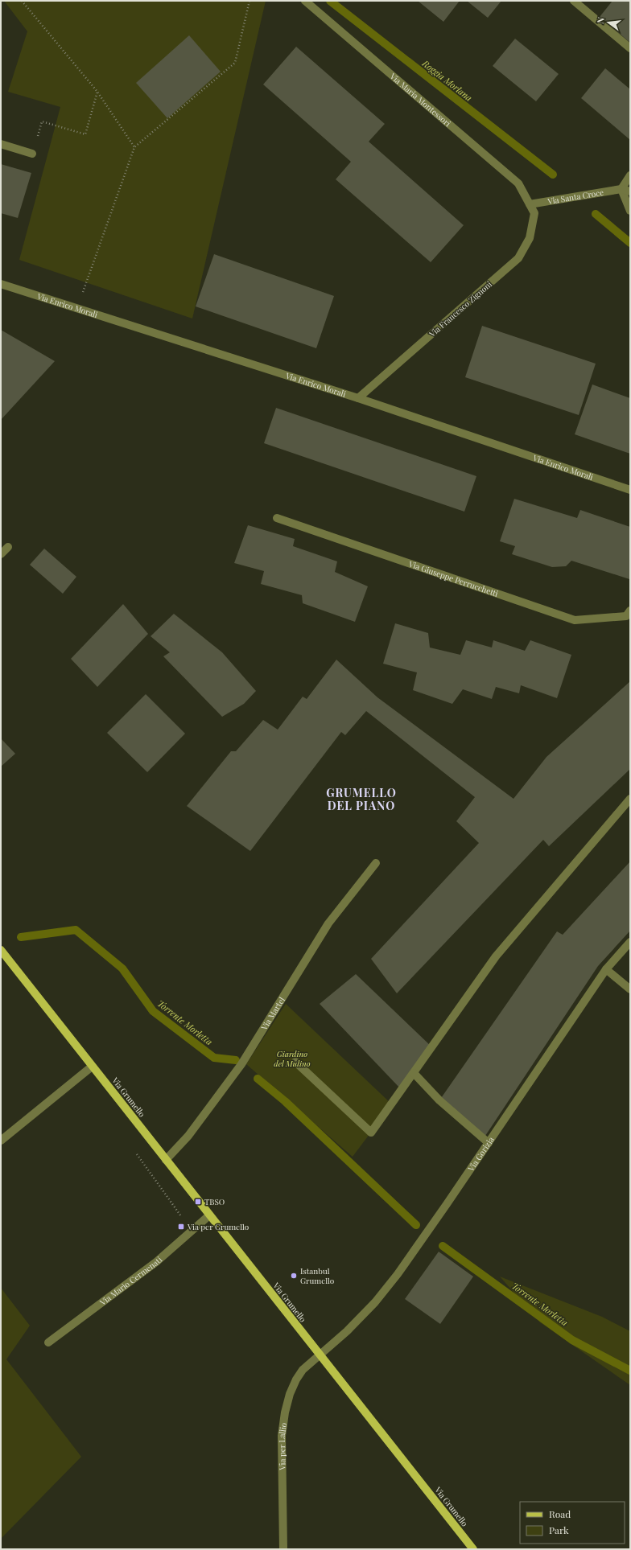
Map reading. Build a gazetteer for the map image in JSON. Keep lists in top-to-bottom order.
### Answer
{
  "streets": {
    "main road": ["Via Grumello"],
    "street": [
      "Via Maria Montessori",
      "Via Santa Croce",
      "Via Enrico Morali",
      "Via Francesco Zignoni",
      "Via Giuseppe Perrucchetti",
      "Via Martel",
      "Via Gorizia",
      "Via Mario Cermenati",
      "Via per Lallio"
    ]
  },
  "crossings": [
    ["Via Maria Montessori", "Via Santa Croce"],
    ["Via Maria Montessori", "Via Francesco Zignoni"],
    ["Via Santa Croce", "Via Francesco Zignoni"],
    ["Via Enrico Morali", "Via Francesco Zignoni"],
    ["Via Martel", "Via Grumello"],
    ["Via Grumello", "Via Gorizia"],
    ["Via Grumello", "Via Mario Cermenati"],
    ["Via Grumello", "Via per Lallio"],
    ["Via Gorizia", "Via per Lallio"]
  ],
  "districts": ["GRUMELLO DEL PIANO"],
  "water": ["Roggia Morlana", "Torrente Morletta"],
  "parks": ["Giardino del Mulino"],
  "places": {
    "transit": ["TBSO", "Via per Grumello"],
    "other": ["Istanbul Grumello"]
  },
  "legend": ["Road", "Park"],
  "north": "left"
}
